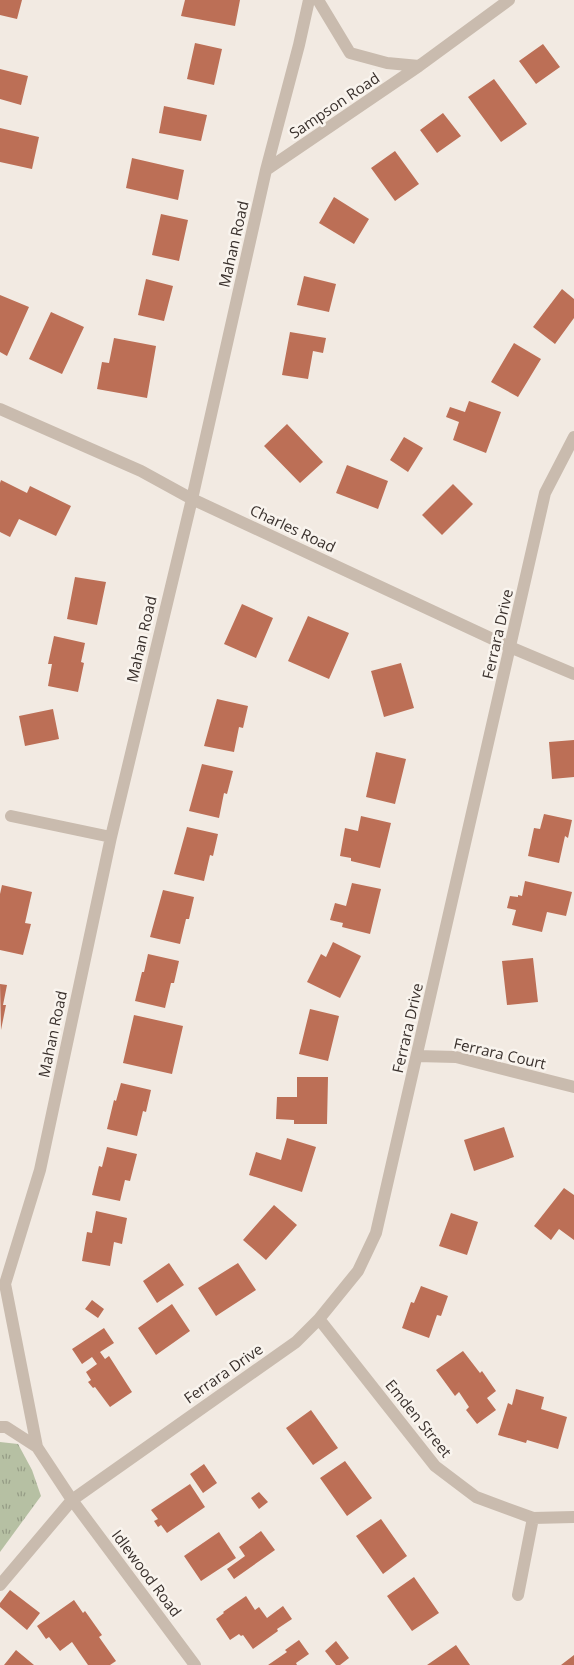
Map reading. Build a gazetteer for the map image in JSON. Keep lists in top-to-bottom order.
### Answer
{
  "streets": {
    "street": [
      "Sampson Road",
      "Mahan Road",
      "Charles Road",
      "Ferrara Drive",
      "Ferrara Court",
      "Emden Street",
      "Idlewood Road"
    ]
  },
  "crossings": [
    ["Sampson Road", "Mahan Road"],
    ["Mahan Road", "Charles Road"],
    ["Mahan Road", "Ferrara Drive"],
    ["Mahan Road", "Idlewood Road"],
    ["Charles Road", "Ferrara Drive"],
    ["Ferrara Drive", "Ferrara Court"],
    ["Ferrara Drive", "Emden Street"],
    ["Ferrara Drive", "Idlewood Road"]
  ]
}
